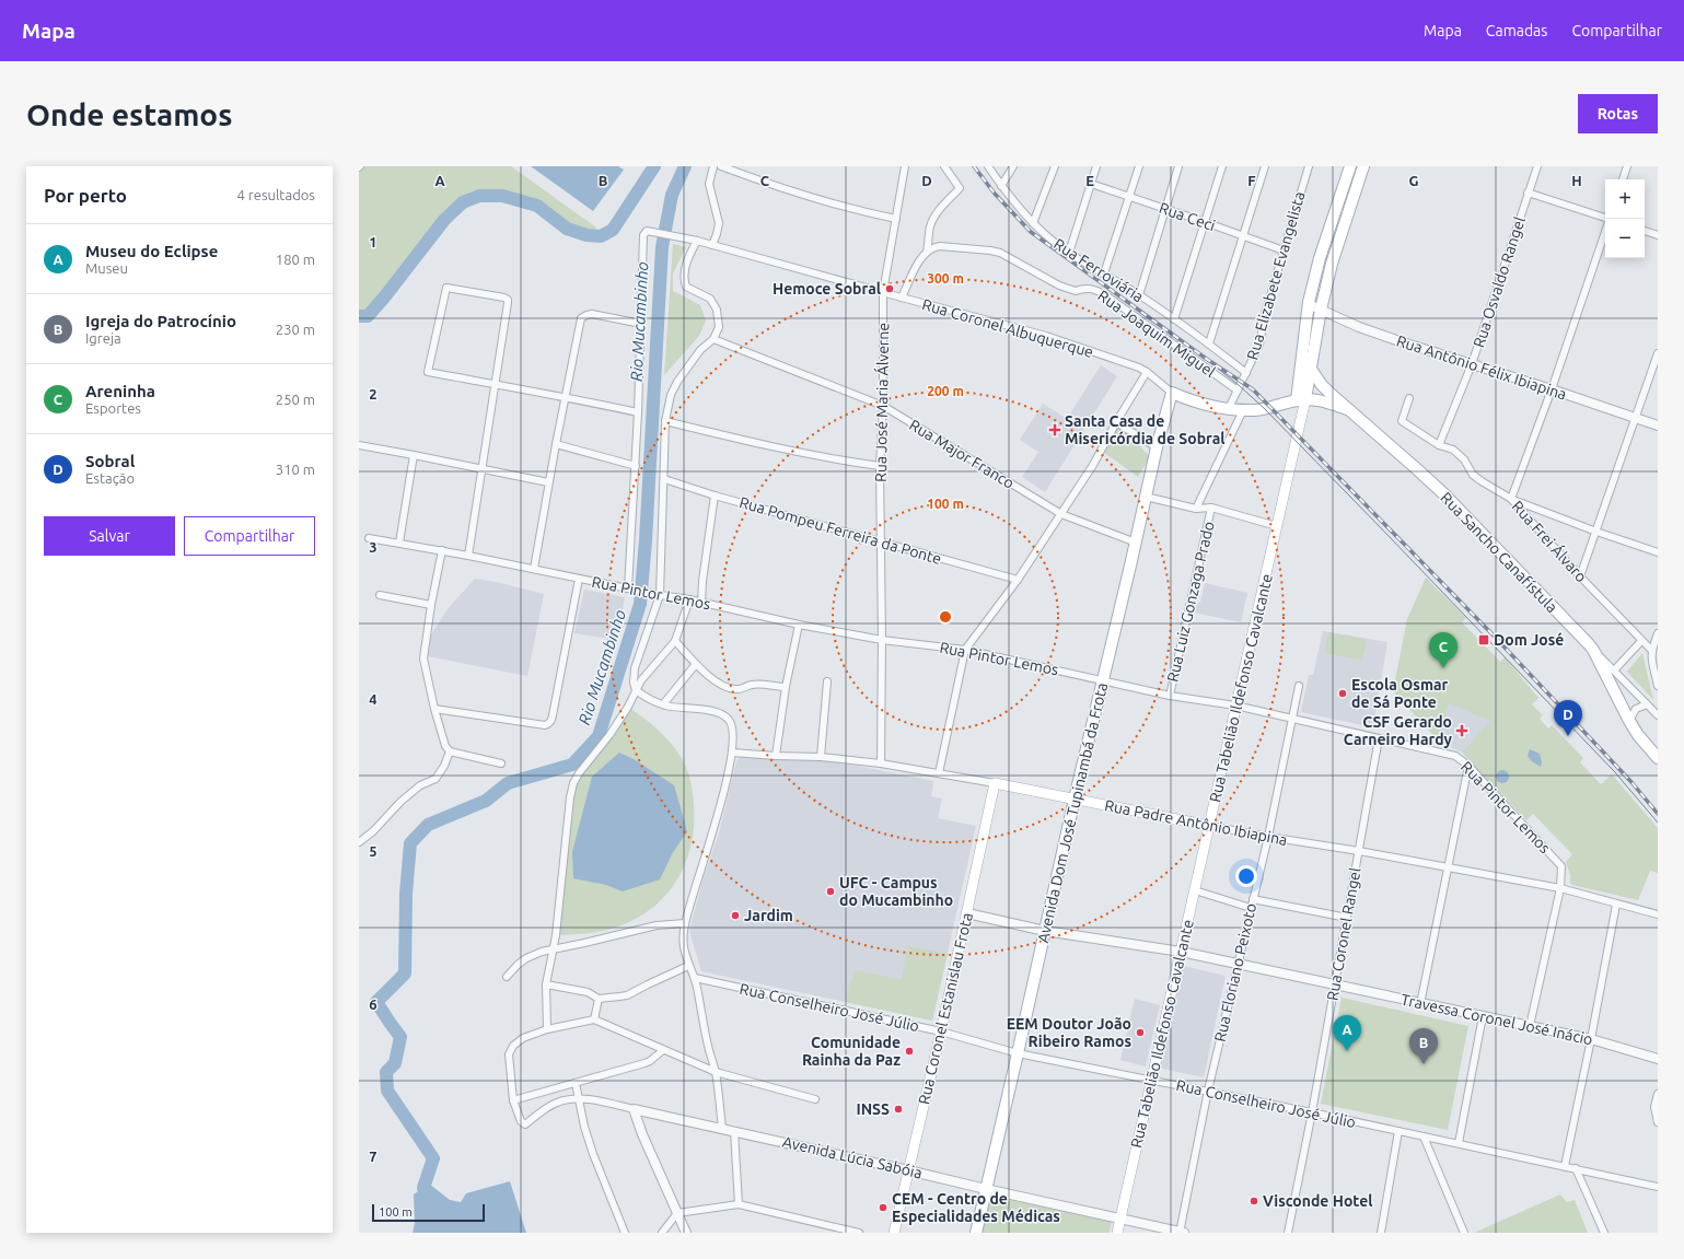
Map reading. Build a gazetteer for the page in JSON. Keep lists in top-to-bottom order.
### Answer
{
  "streets": {
    "main road": [
      "Rua Coronel Albuquerque",
      "Rua Sancho Canafístula",
      "Rua Tabelião Ildefonso Cavalcante",
      "Avenida Dom José Tupinambá da Frota",
      "Rua Padre Antônio Ibiapina",
      "Rua Coronel Estanislau Frota"
    ],
    "street": [
      "Rua Ceci",
      "Rua Ferroviária",
      "Rua Elizabete Evangelista",
      "Rua Osvaldo Rangel",
      "Rua Joaquim Miguel",
      "Rua Antônio Félix Ibiapina",
      "Rua José Maria Álverne",
      "Rua Major Franco",
      "Rua Pompeu Ferreira da Ponte",
      "Rua Frei Álvaro",
      "Rua Pintor Lemos",
      "Rua Luiz Gonzaga Prado",
      "Rua Coronel Rangel",
      "Rua Floriano Peixoto",
      "Rua Conselheiro José Júlio",
      "Travessa Coronel José Inácio",
      "Avenida Lúcia Sabóia"
    ]
  },
  "crossings": [
    ["Rua Ceci", "Rua Elizabete Evangelista"],
    ["Rua Ferroviária", "Rua Elizabete Evangelista"],
    ["Rua Elizabete Evangelista", "Rua Coronel Albuquerque"],
    ["Rua Elizabete Evangelista", "Rua Joaquim Miguel"],
    ["Rua Osvaldo Rangel", "Rua Antônio Félix Ibiapina"],
    ["Rua Osvaldo Rangel", "Rua Frei Álvaro"],
    ["Rua Coronel Albuquerque", "Rua José Maria Álverne"],
    ["Rua Coronel Albuquerque", "Rua Luiz Gonzaga Prado"],
    ["Rua Coronel Albuquerque", "Rua Tabelião Ildefonso Cavalcante"],
    ["Rua Coronel Albuquerque", "Avenida Dom José Tupinambá da Frota"],
    ["Rua José Maria Álverne", "Rua Major Franco"],
    ["Rua José Maria Álverne", "Rua Pompeu Ferreira da Ponte"],
    ["Rua José Maria Álverne", "Rua Pintor Lemos"],
    ["Rua José Maria Álverne", "Rua Padre Antônio Ibiapina"],
    ["Rua Major Franco", "Avenida Dom José Tupinambá da Frota"],
    ["Rua Pintor Lemos", "Rua Luiz Gonzaga Prado"],
    ["Rua Pintor Lemos", "Rua Tabelião Ildefonso Cavalcante"],
    ["Rua Pintor Lemos", "Avenida Dom José Tupinambá da Frota"],
    ["Rua Pintor Lemos", "Rua Padre Antônio Ibiapina"],
    ["Rua Pintor Lemos", "Rua Coronel Rangel"],
    ["Rua Pintor Lemos", "Rua Floriano Peixoto"],
    ["Rua Pintor Lemos", "Travessa Coronel José Inácio"],
    ["Rua Tabelião Ildefonso Cavalcante", "Rua Padre Antônio Ibiapina"],
    ["Rua Tabelião Ildefonso Cavalcante", "Rua Conselheiro José Júlio"],
    ["Rua Tabelião Ildefonso Cavalcante", "Travessa Coronel José Inácio"],
    ["Rua Tabelião Ildefonso Cavalcante", "Avenida Lúcia Sabóia"],
    ["Avenida Dom José Tupinambá da Frota", "Rua Padre Antônio Ibiapina"],
    ["Avenida Dom José Tupinambá da Frota", "Rua Conselheiro José Júlio"],
    ["Avenida Dom José Tupinambá da Frota", "Travessa Coronel José Inácio"],
    ["Avenida Dom José Tupinambá da Frota", "Avenida Lúcia Sabóia"],
    ["Rua Padre Antônio Ibiapina", "Rua Coronel Rangel"],
    ["Rua Padre Antônio Ibiapina", "Rua Floriano Peixoto"],
    ["Rua Padre Antônio Ibiapina", "Rua Coronel Estanislau Frota"],
    ["Rua Coronel Rangel", "Rua Conselheiro José Júlio"],
    ["Rua Coronel Rangel", "Travessa Coronel José Inácio"],
    ["Rua Floriano Peixoto", "Rua Conselheiro José Júlio"],
    ["Rua Floriano Peixoto", "Travessa Coronel José Inácio"],
    ["Rua Floriano Peixoto", "Avenida Lúcia Sabóia"],
    ["Rua Conselheiro José Júlio", "Rua Coronel Estanislau Frota"],
    ["Rua Coronel Estanislau Frota", "Travessa Coronel José Inácio"],
    ["Rua Coronel Estanislau Frota", "Avenida Lúcia Sabóia"]
  ],
  "water": ["Rio Mucambinho"],
  "places": {
    "other": [
      "Hemoce Sobral",
      "Escola Osmar de Sá Ponte",
      "UFC - Campus do Mucambinho",
      "Jardim",
      "EEM Doutor João Ribeiro Ramos",
      "Comunidade Rainha da Paz",
      "INSS",
      "Visconde Hotel",
      "CEM - Centro de Especialidades Médicas"
    ],
    "health": ["Santa Casa de Misericórdia de Sobral", "CSF Gerardo Carneiro Hardy"],
    "transit": ["Dom José"]
  },
  "scale_bar": "100 m",
  "page": {
    "header": "Mapa",
    "nav": ["Mapa", "Camadas", "Compartilhar"],
    "buttons": [
      "Rotas",
      ["Salvar", "Compartilhar"]
    ],
    "title": "Onde estamos",
    "heading": ["Por perto", "4 resultados"],
    "map_buttons": ["+", "−"],
    "list": [
      {
        "mark": "A",
        "name": "Museu do Eclipse",
        "note": "Museu",
        "value": "180 m"
      },
      {
        "mark": "B",
        "name": "Igreja do Patrocínio",
        "note": "Igreja",
        "value": "230 m"
      },
      {
        "mark": "C",
        "name": "Areninha",
        "note": "Esportes",
        "value": "250 m"
      },
      {
        "mark": "D",
        "name": "Sobral",
        "note": "Estação",
        "value": "310 m"
      }
    ],
    "pins": [
      "C",
      "D",
      "A",
      "B"
    ],
    "scale": "100 m"
  },
  "grid": {
    "columns": [
      "A",
      "B",
      "C",
      "D",
      "E",
      "F",
      "G",
      "H"
    ],
    "rows": [
      "1",
      "2",
      "3",
      "4",
      "5",
      "6",
      "7"
    ]
  },
  "rings": ["300 m", "200 m", "100 m"]
}
